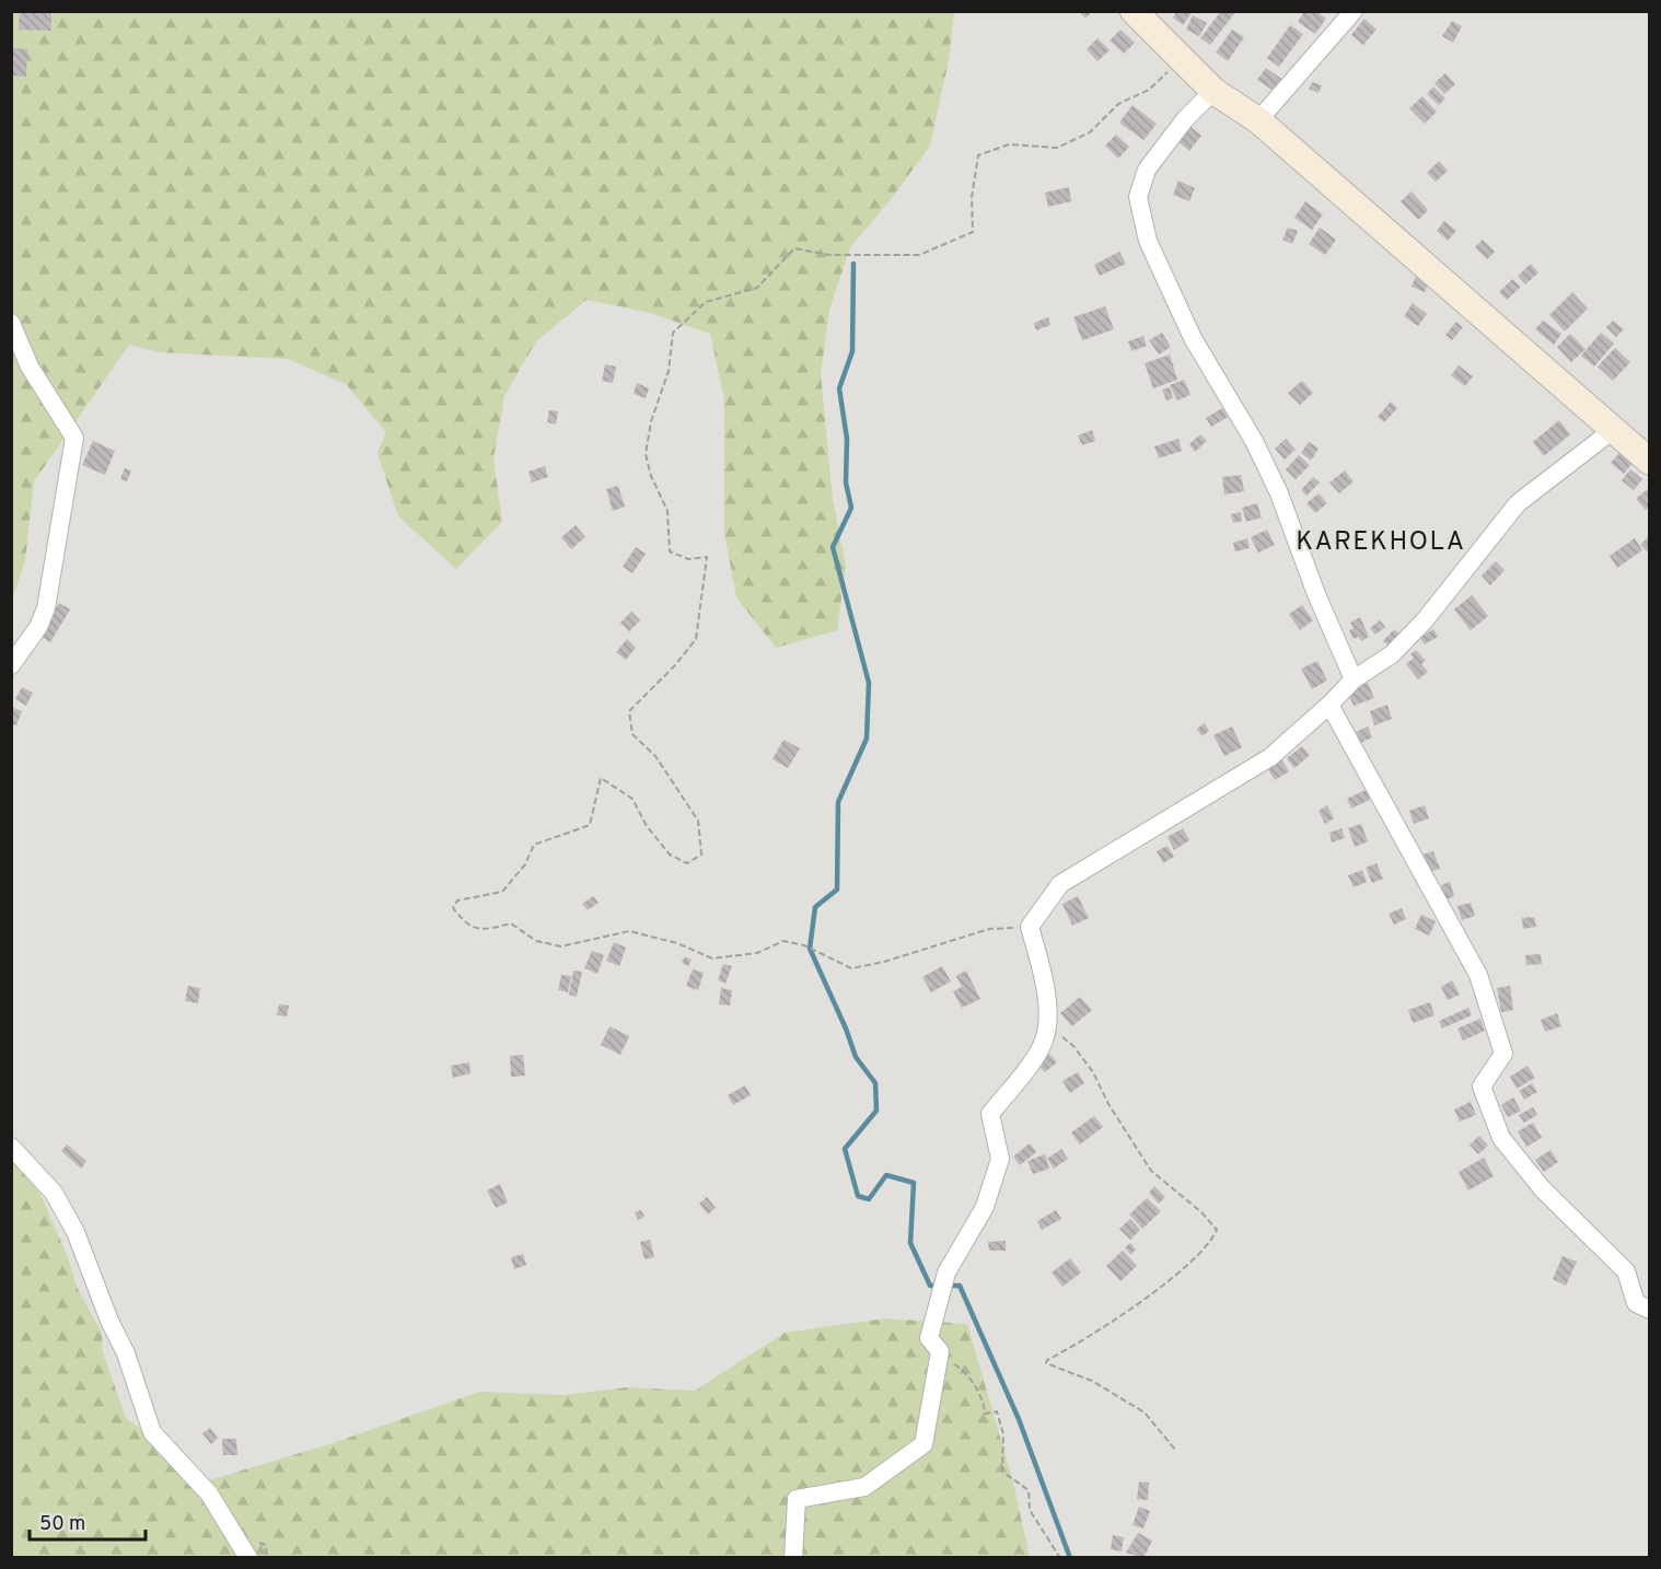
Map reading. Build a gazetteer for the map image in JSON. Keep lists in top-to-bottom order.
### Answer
{
  "districts": ["KAREKHOLA"],
  "scale_bar": "50 m"
}
